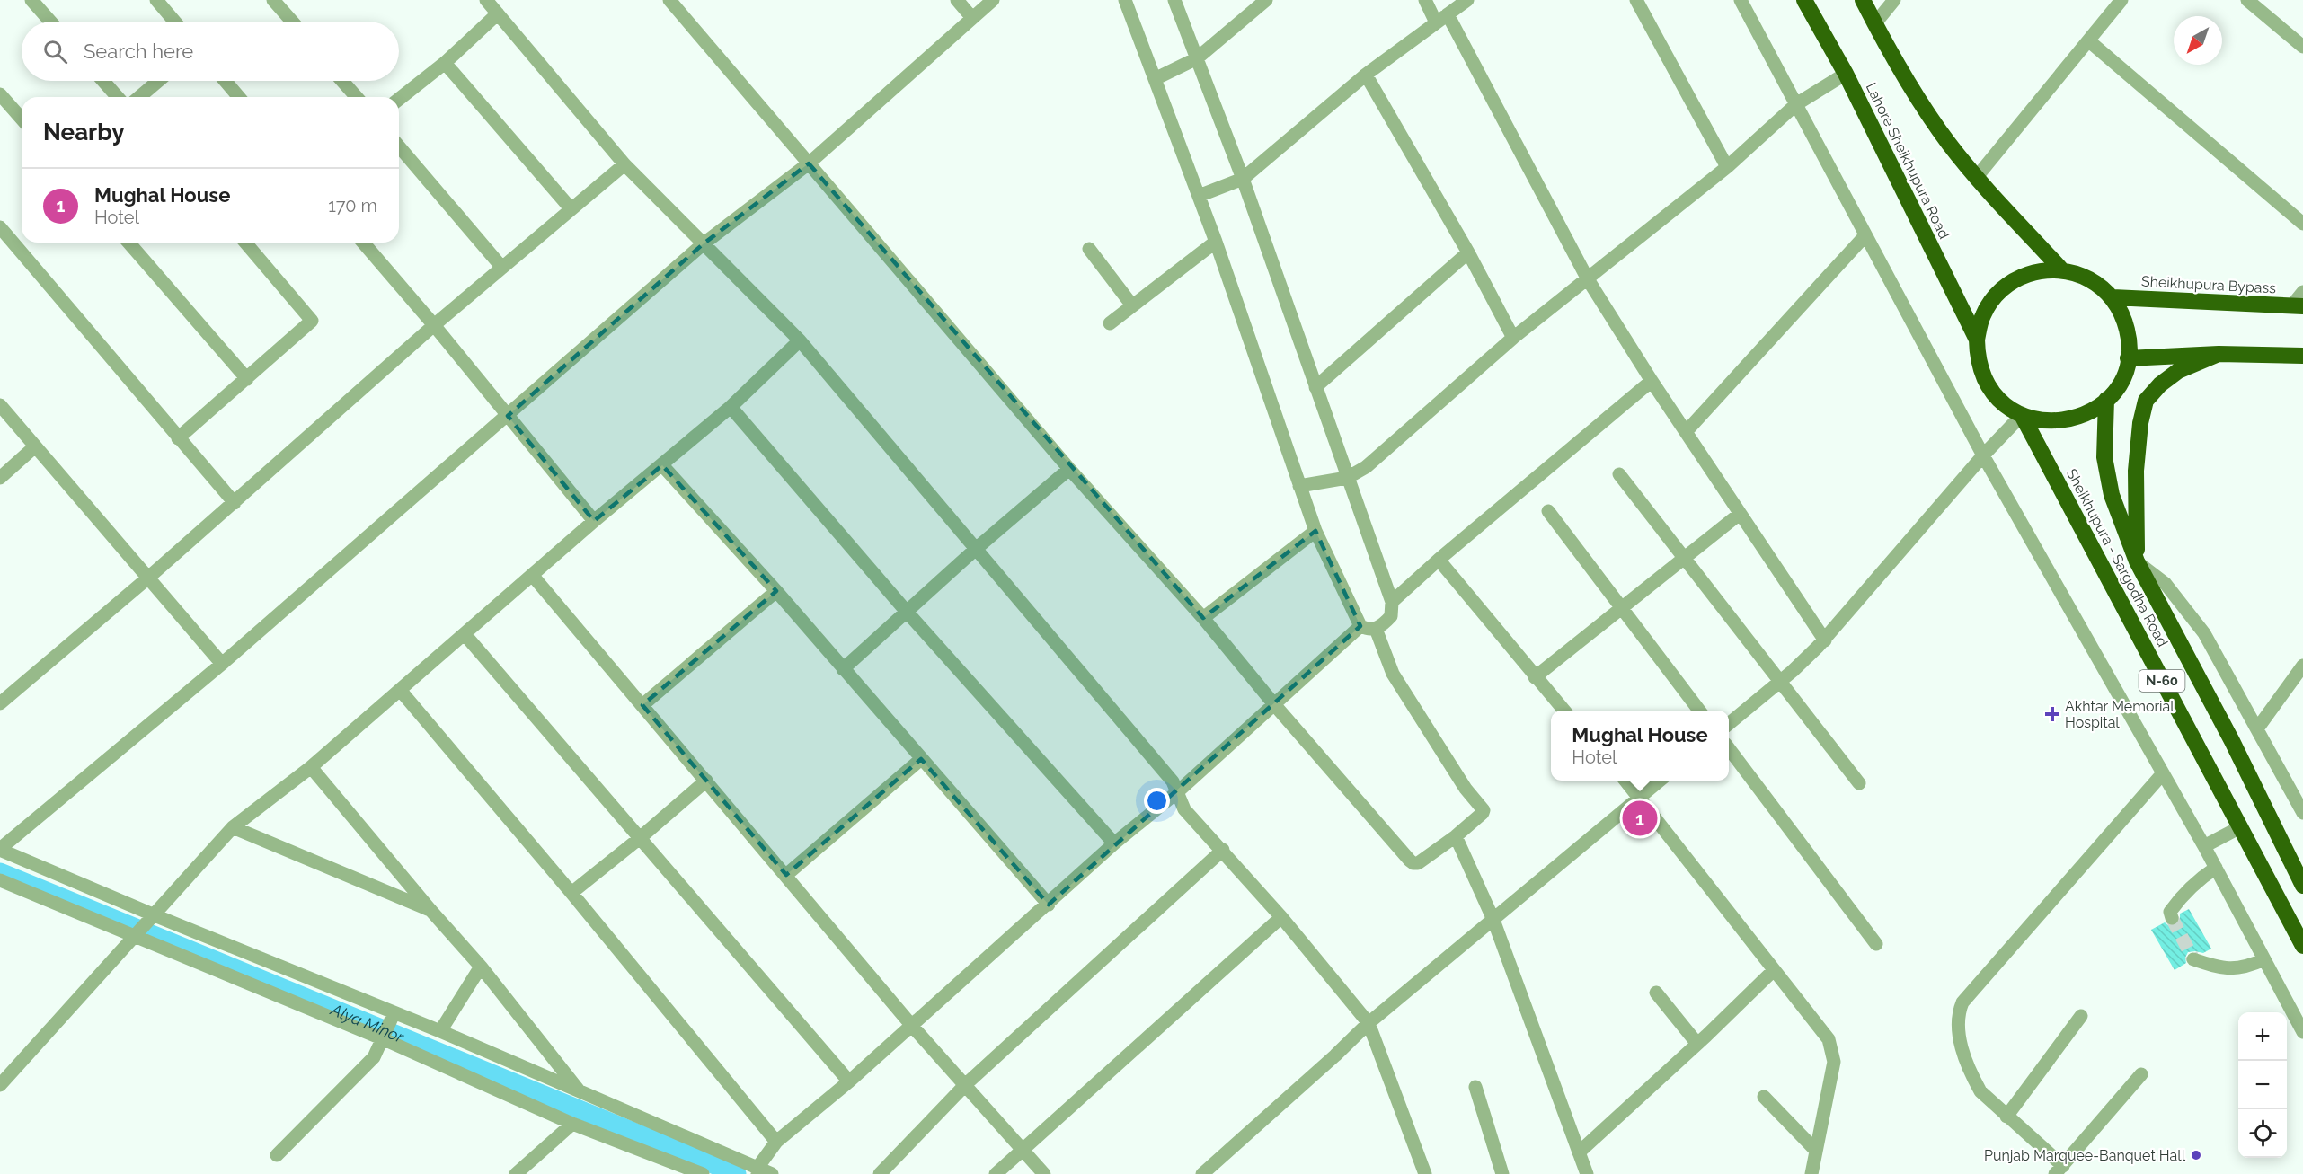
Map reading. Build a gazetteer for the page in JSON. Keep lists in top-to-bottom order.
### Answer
{
  "streets": {
    "highway": [
      "Lahore Sheikhupura Road",
      "Sheikhupura Bypass",
      "Sheikhupura - Sargodha Road",
      "N-60"
    ]
  },
  "crossings": [
    ["Lahore Sheikhupura Road", "Sheikhupura Bypass"],
    ["Lahore Sheikhupura Road", "Sheikhupura - Sargodha Road"],
    ["Sheikhupura Bypass", "Sheikhupura - Sargodha Road"]
  ],
  "water": ["Alya Minor"],
  "places": {
    "health": ["Akhtar Memorial Hospital"],
    "other": ["Punjab Marquee-Banquet Hall"]
  },
  "north": "bottom left",
  "page": {
    "search": "Search here",
    "heading": "Nearby",
    "list": [
      {
        "mark": "1",
        "name": "Mughal House",
        "note": "Hotel",
        "value": "170 m"
      }
    ],
    "popup": ["Mughal House", "Hotel"],
    "pins": "1",
    "map_buttons": ["+", "−"]
  }
}
